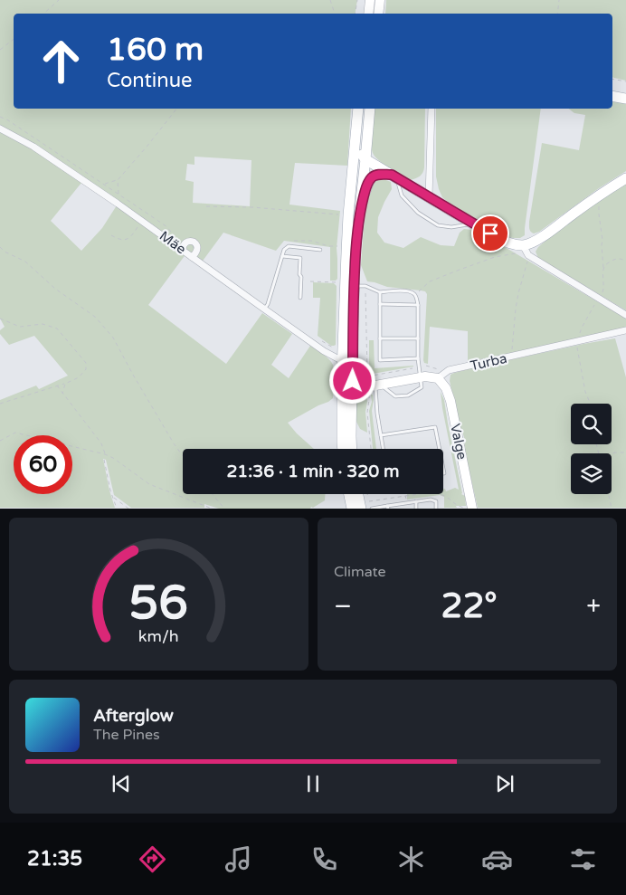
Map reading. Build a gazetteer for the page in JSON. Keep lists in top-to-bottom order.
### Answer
{
  "streets": {
    "street": ["Mäe", "Turba", "Valge"]
  },
  "crossings": [
    ["Turba", "Valge"]
  ],
  "page": {
    "turn": ["160 m", "Continue"],
    "limit": "60",
    "trip": "21:36 · 1 min · 320 m",
    "tile": "Climate",
    "heat": ["−", "22°", "+"],
    "song": ["Afterglow", "The Pines"],
    "tabs": "21:35",
    "gauge": ["56", "km/h"]
  }
}
